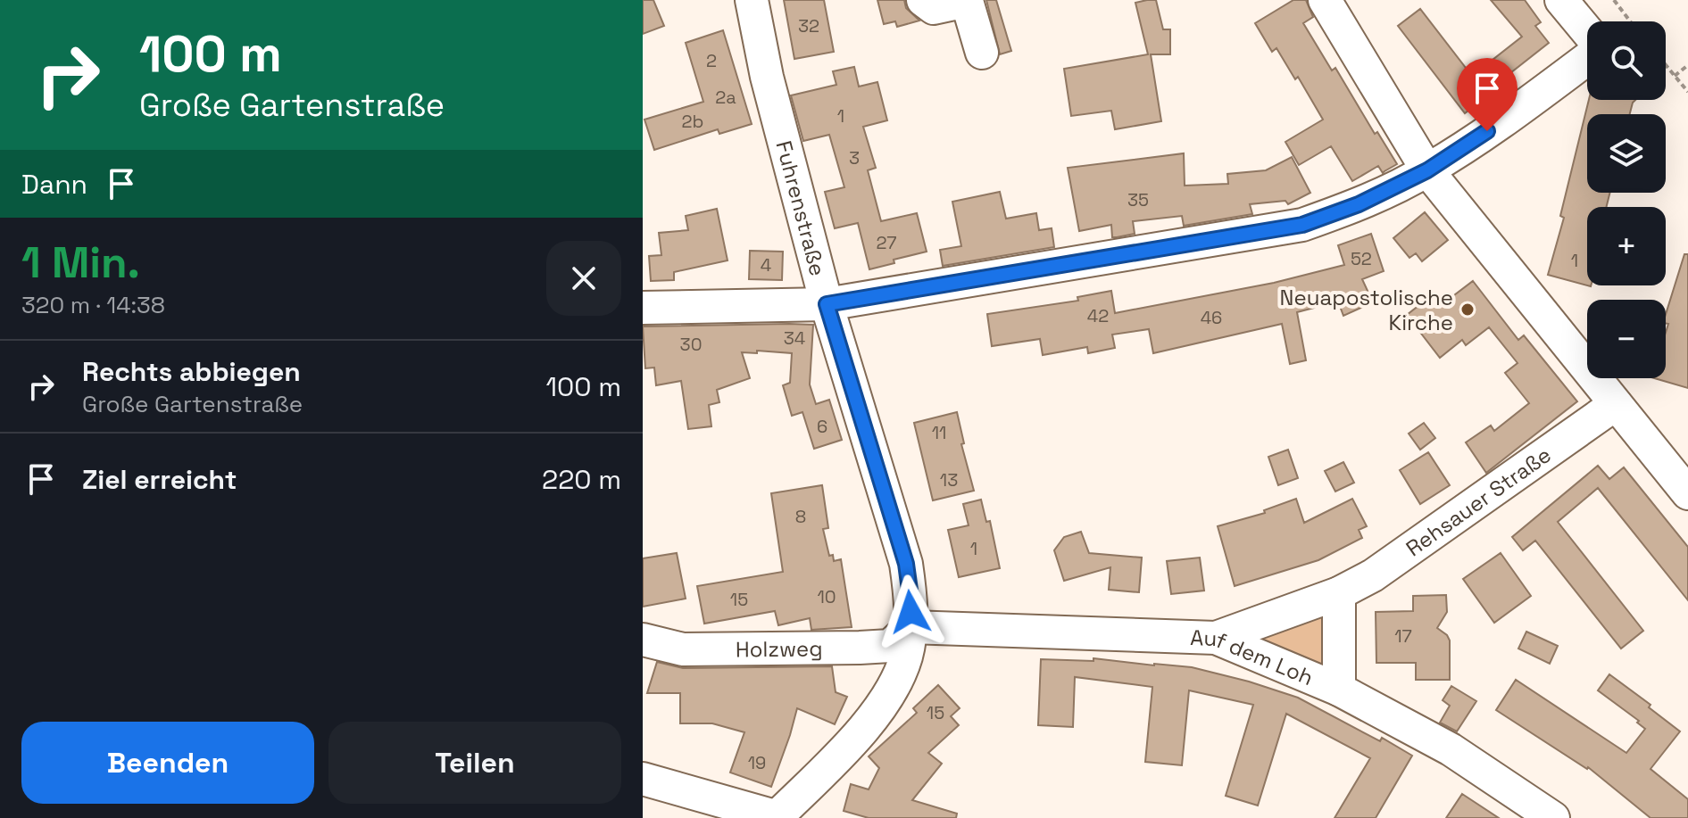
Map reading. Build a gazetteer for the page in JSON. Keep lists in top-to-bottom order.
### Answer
{
  "streets": {
    "street": [
      "Fuhrenstraße",
      "Rehsauer Straße",
      "Holzweg",
      "Auf dem Loh"
    ]
  },
  "crossings": [
    ["Fuhrenstraße", "Holzweg"],
    ["Fuhrenstraße", "Auf dem Loh"],
    ["Rehsauer Straße", "Auf dem Loh"],
    ["Holzweg", "Auf dem Loh"]
  ],
  "places": ["Neuapostolische Kirche"],
  "house_numbers": [
    "32",
    "2",
    "2a",
    "1",
    "2b",
    "3",
    "35",
    "27",
    "52",
    "1",
    "4",
    "42",
    "46",
    "34",
    "30",
    "6",
    "11",
    "13",
    "8",
    "1",
    "10",
    "15",
    "17",
    "15",
    "19"
  ],
  "page": {
    "turn": ["100 m", "Große Gartenstraße"],
    "map_buttons": ["+", "−"],
    "then": "Dann",
    "heading": ["1 Min.", "320 m · 14:38"],
    "list": [
      {
        "name": "Rechts abbiegen",
        "note": "Große Gartenstraße",
        "value": "100 m"
      },
      {
        "name": "Ziel erreicht",
        "value": "220 m"
      }
    ],
    "buttons": ["Beenden", "Teilen"]
  }
}
